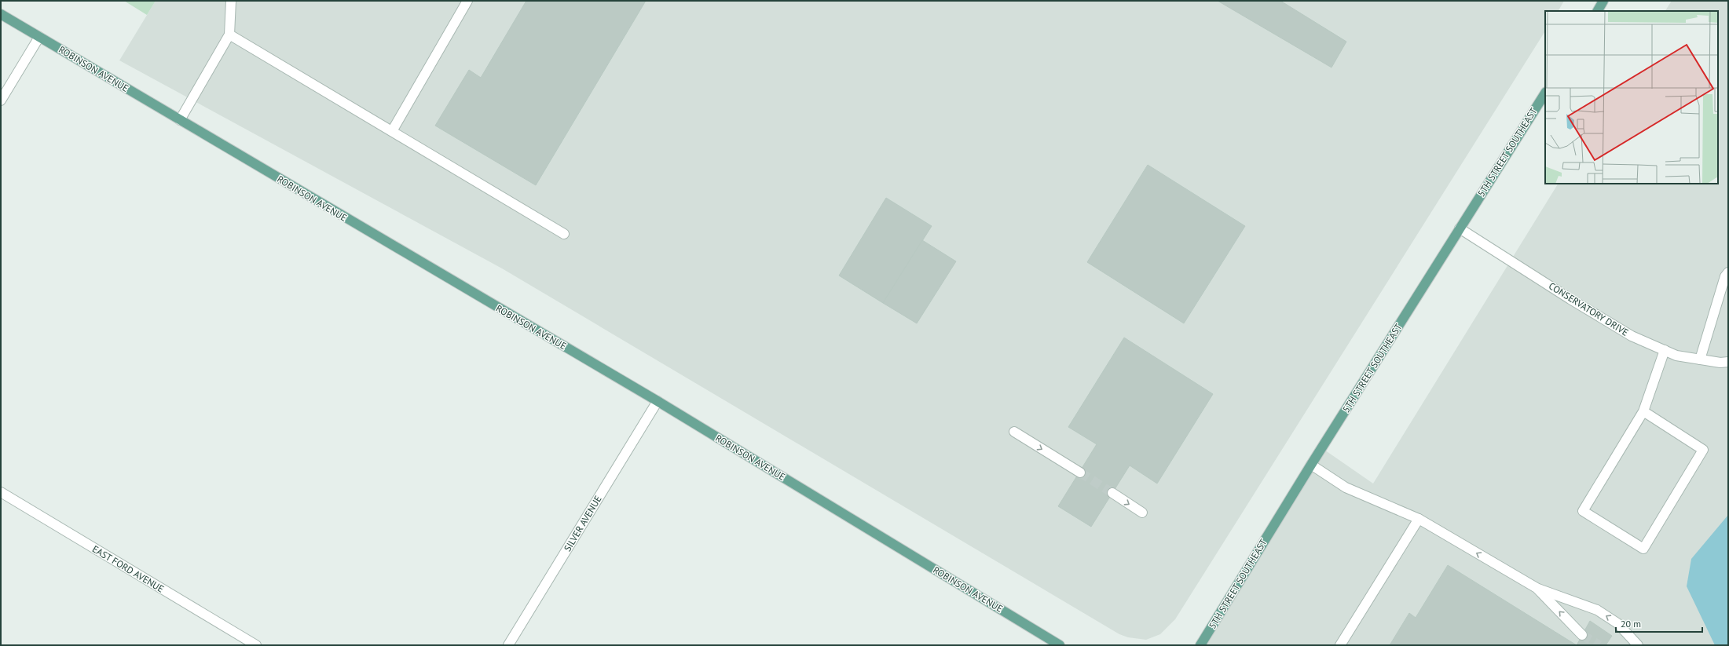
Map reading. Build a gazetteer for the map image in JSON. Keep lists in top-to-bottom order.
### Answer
{
  "streets": {
    "main road": ["ROBINSON AVENUE", "5TH STREET SOUTHEAST"],
    "street": ["CONSERVATORY DRIVE", "SILVER AVENUE", "EAST FORD AVENUE"]
  },
  "crossings": [
    ["ROBINSON AVENUE", "SILVER AVENUE"],
    ["5TH STREET SOUTHEAST", "CONSERVATORY DRIVE"]
  ],
  "scale_bar": "20 m"
}
